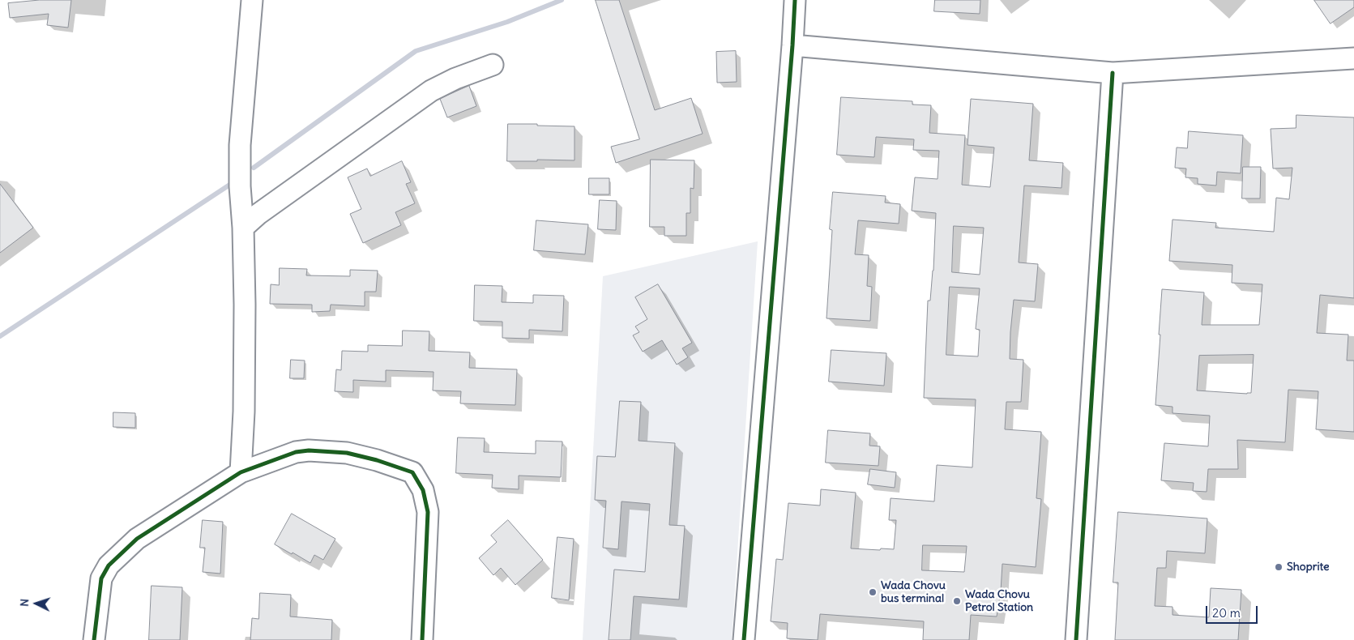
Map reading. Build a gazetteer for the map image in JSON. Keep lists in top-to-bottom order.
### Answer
{
  "places": ["Shoprite", "Wada Chovu bus terminal", "Wada Chovu Petrol Station"],
  "scale_bar": "20 m",
  "north": "left"
}
